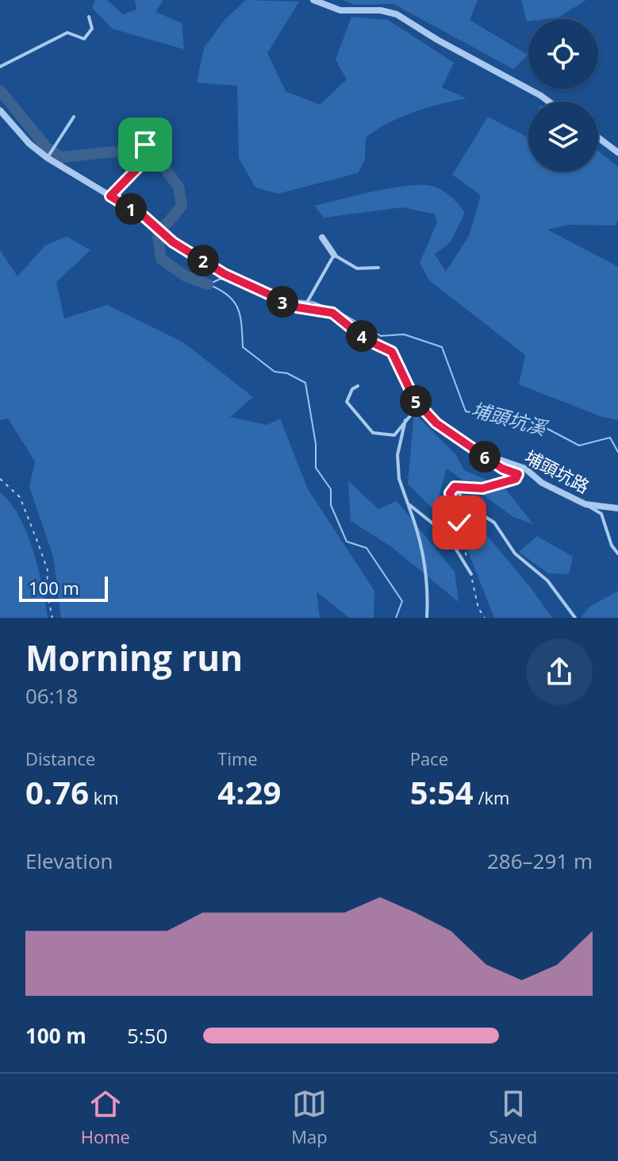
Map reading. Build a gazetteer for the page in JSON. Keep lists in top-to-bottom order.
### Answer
{
  "streets": {
    "street": ["埔頭坑路"]
  },
  "water": ["埔頭坑溪"],
  "scale_bar": "100 m",
  "page": {
    "pins": [
      "1",
      "2",
      "3",
      "4",
      "5",
      "6"
    ],
    "scale": "100 m",
    "heading": ["Morning run", "06:18"],
    "stats": [
      ["Distance", "0.76 km"],
      ["Time", "4:29"],
      ["Pace", "5:54 /km"]
    ],
    "chart": ["Elevation", "286–291 m"],
    "list": [
      {
        "name": "100 m",
        "note": "5:50"
      }
    ],
    "tabs": ["Home", "Map", "Saved"]
  }
}
